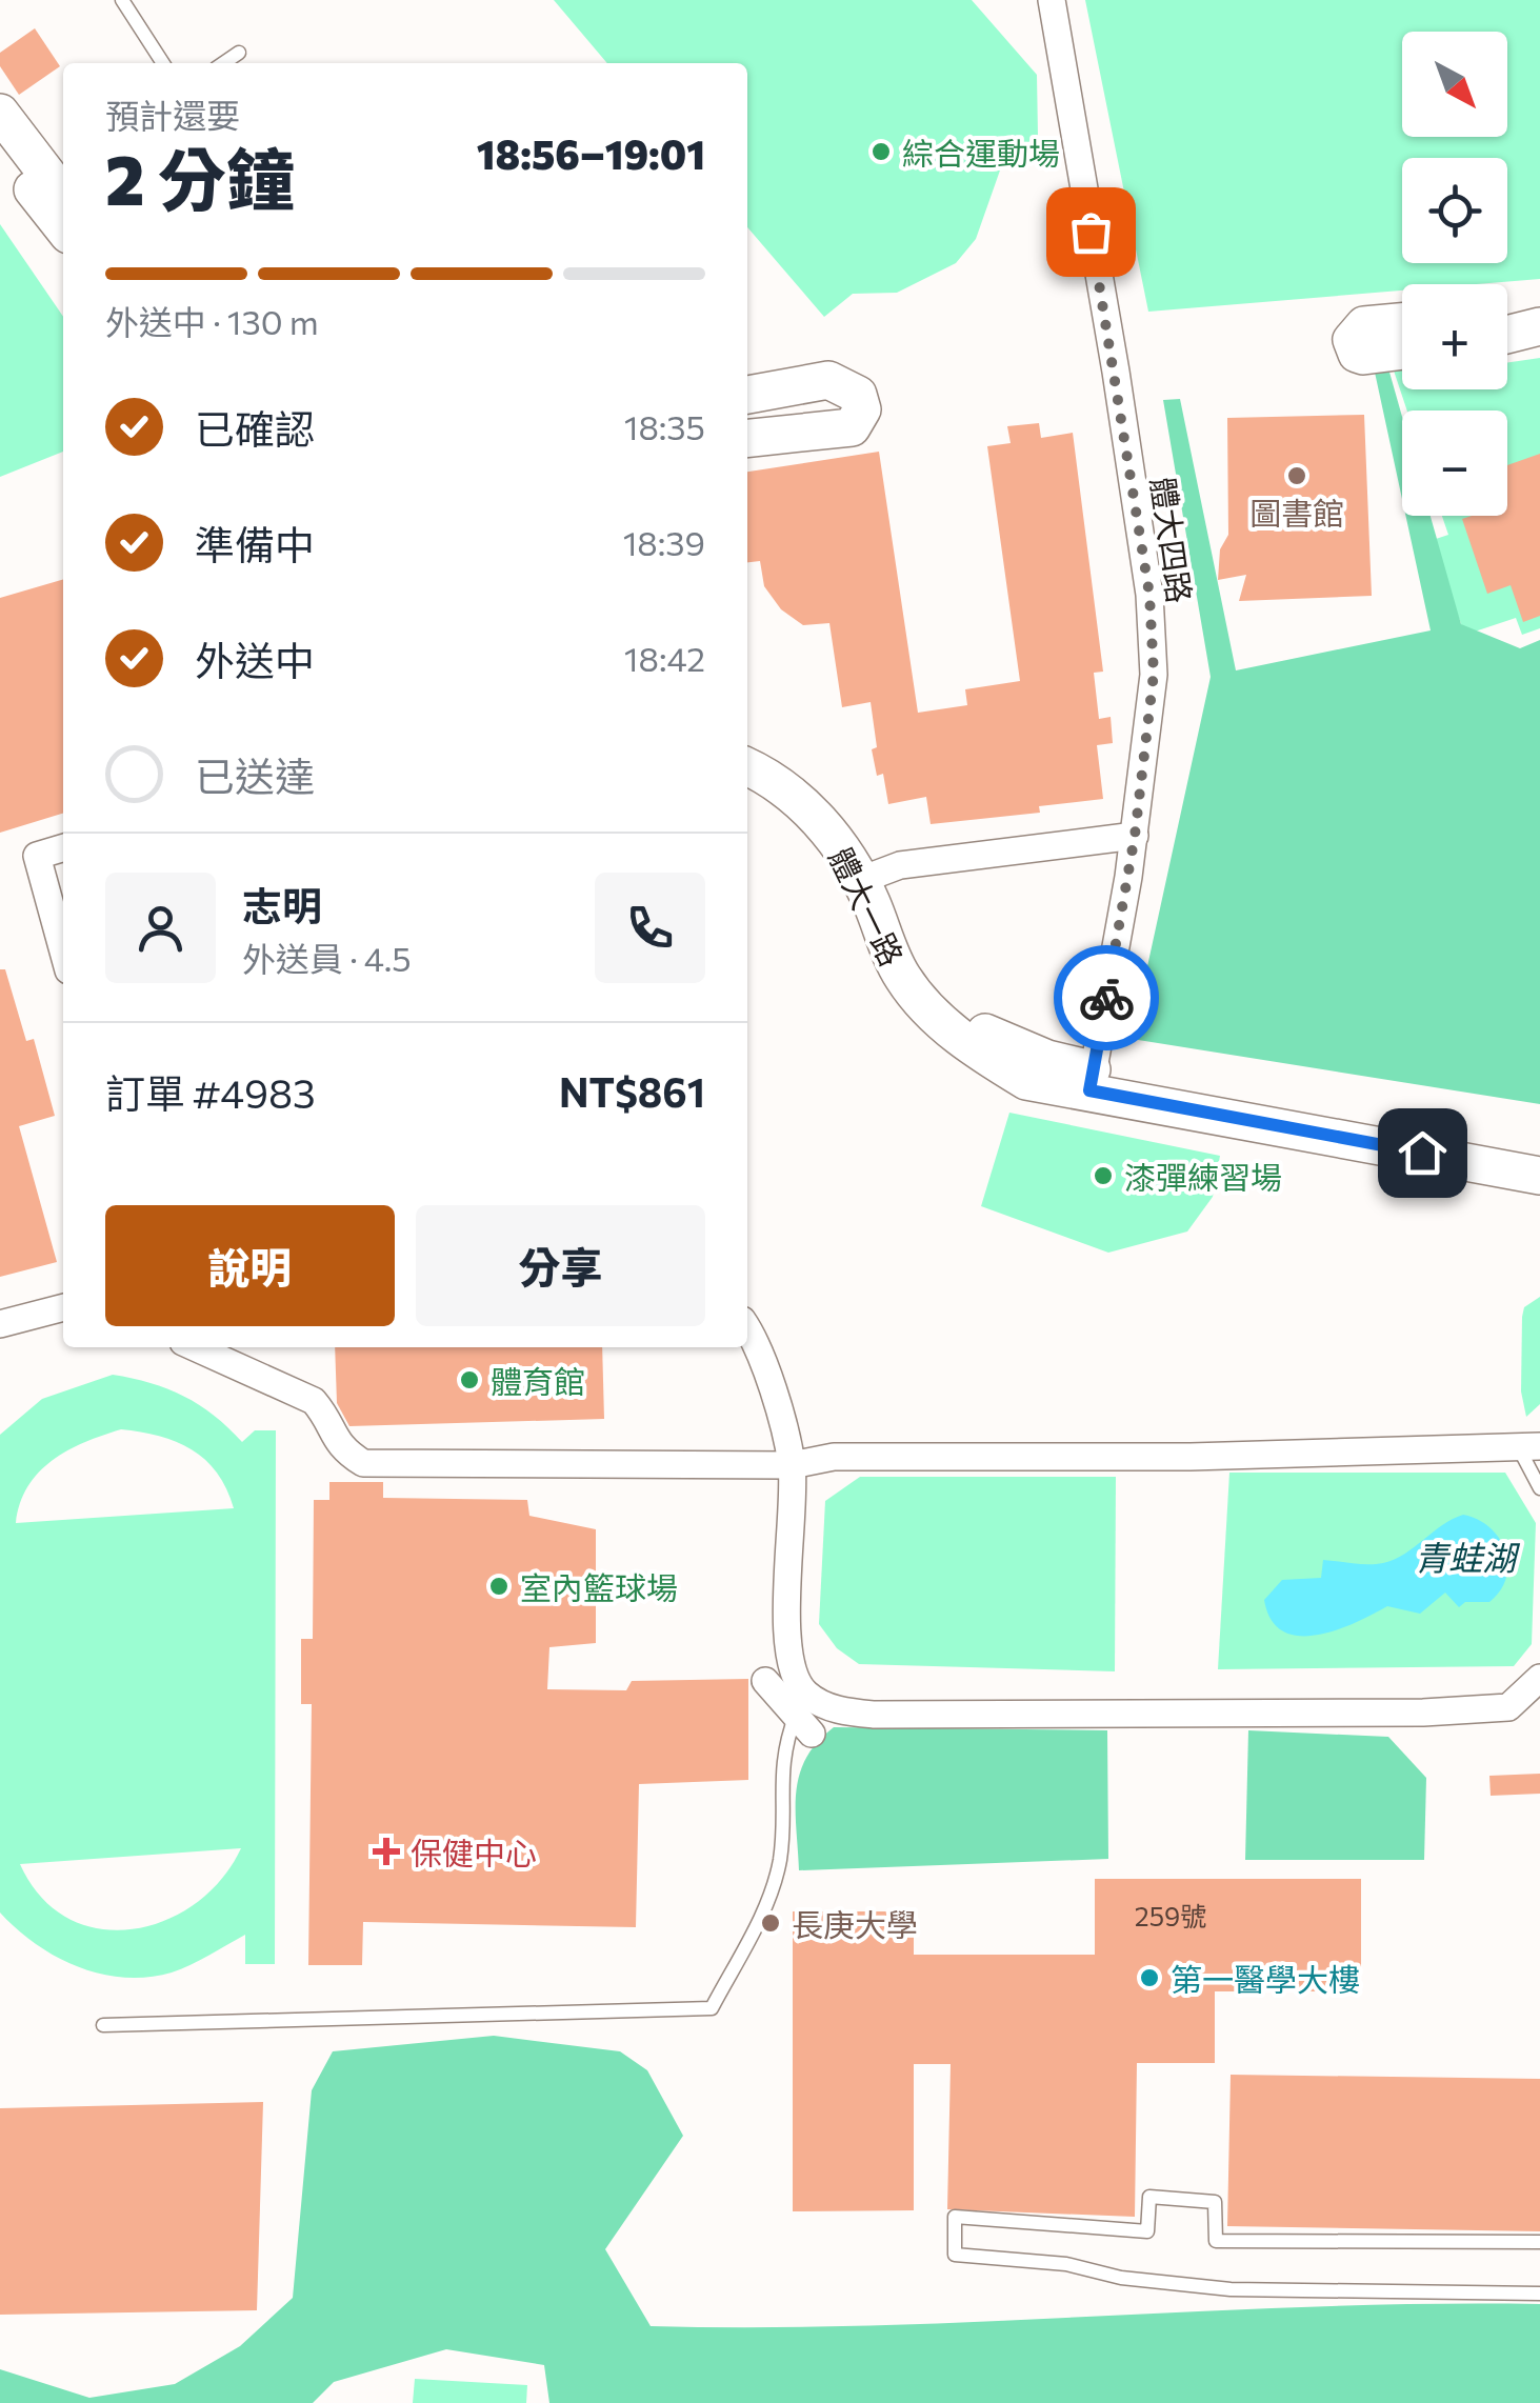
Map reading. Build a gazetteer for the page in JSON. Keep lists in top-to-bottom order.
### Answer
{
  "streets": {
    "street": ["體大四路", "體大一路"]
  },
  "crossings": [
    ["體大四路", "體大一路"]
  ],
  "water": ["青蛙湖"],
  "places": {
    "other": [
      "綜合運動場",
      "圖書館",
      "漆彈練習場",
      "體育館",
      "室內籃球場",
      "長庚大學",
      "第一醫學大樓"
    ],
    "health": ["保健中心"]
  },
  "house_numbers": ["259號"],
  "north": "bottom right",
  "page": {
    "map_buttons": ["+", "−"],
    "heading": ["2 分鐘", "預計還要", "18:56–19:01"],
    "panel": [
      "志明",
      "外送員 · 4.5",
      "訂單 #4983",
      "NT$861"
    ],
    "bar": "外送中 · 130 m",
    "list": [
      ["已確認", "18:35"],
      ["準備中", "18:39"],
      ["外送中", "18:42"],
      "已送達"
    ],
    "buttons": ["說明", "分享"]
  }
}
